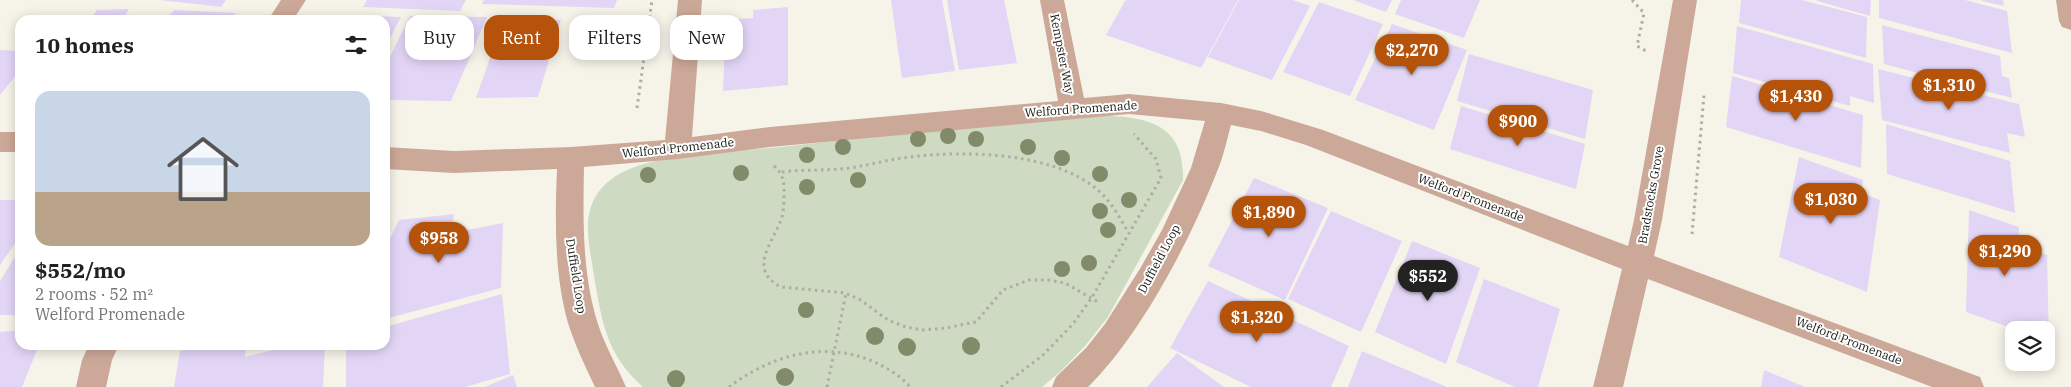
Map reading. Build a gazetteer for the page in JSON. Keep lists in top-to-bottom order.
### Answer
{
  "streets": {
    "street": [
      "Kempster Way",
      "Welford Promenade",
      "Bradstocks Grove",
      "Duffield Loop"
    ]
  },
  "crossings": [
    ["Kempster Way", "Welford Promenade"],
    ["Welford Promenade", "Bradstocks Grove"],
    ["Welford Promenade", "Duffield Loop"]
  ],
  "page": {
    "chip": [
      "Buy",
      "Rent",
      "Filters",
      "New"
    ],
    "heading": "10 homes",
    "price": [
      "$2,270",
      "$1,310",
      "$1,430",
      "$900",
      "$1,030",
      "$1,890",
      "$958",
      "$1,290",
      "$552",
      "$1,320"
    ],
    "list": [
      {
        "name": "$552/mo",
        "note": "2 rooms · 52 m² · Welford Promenade"
      }
    ]
  }
}
